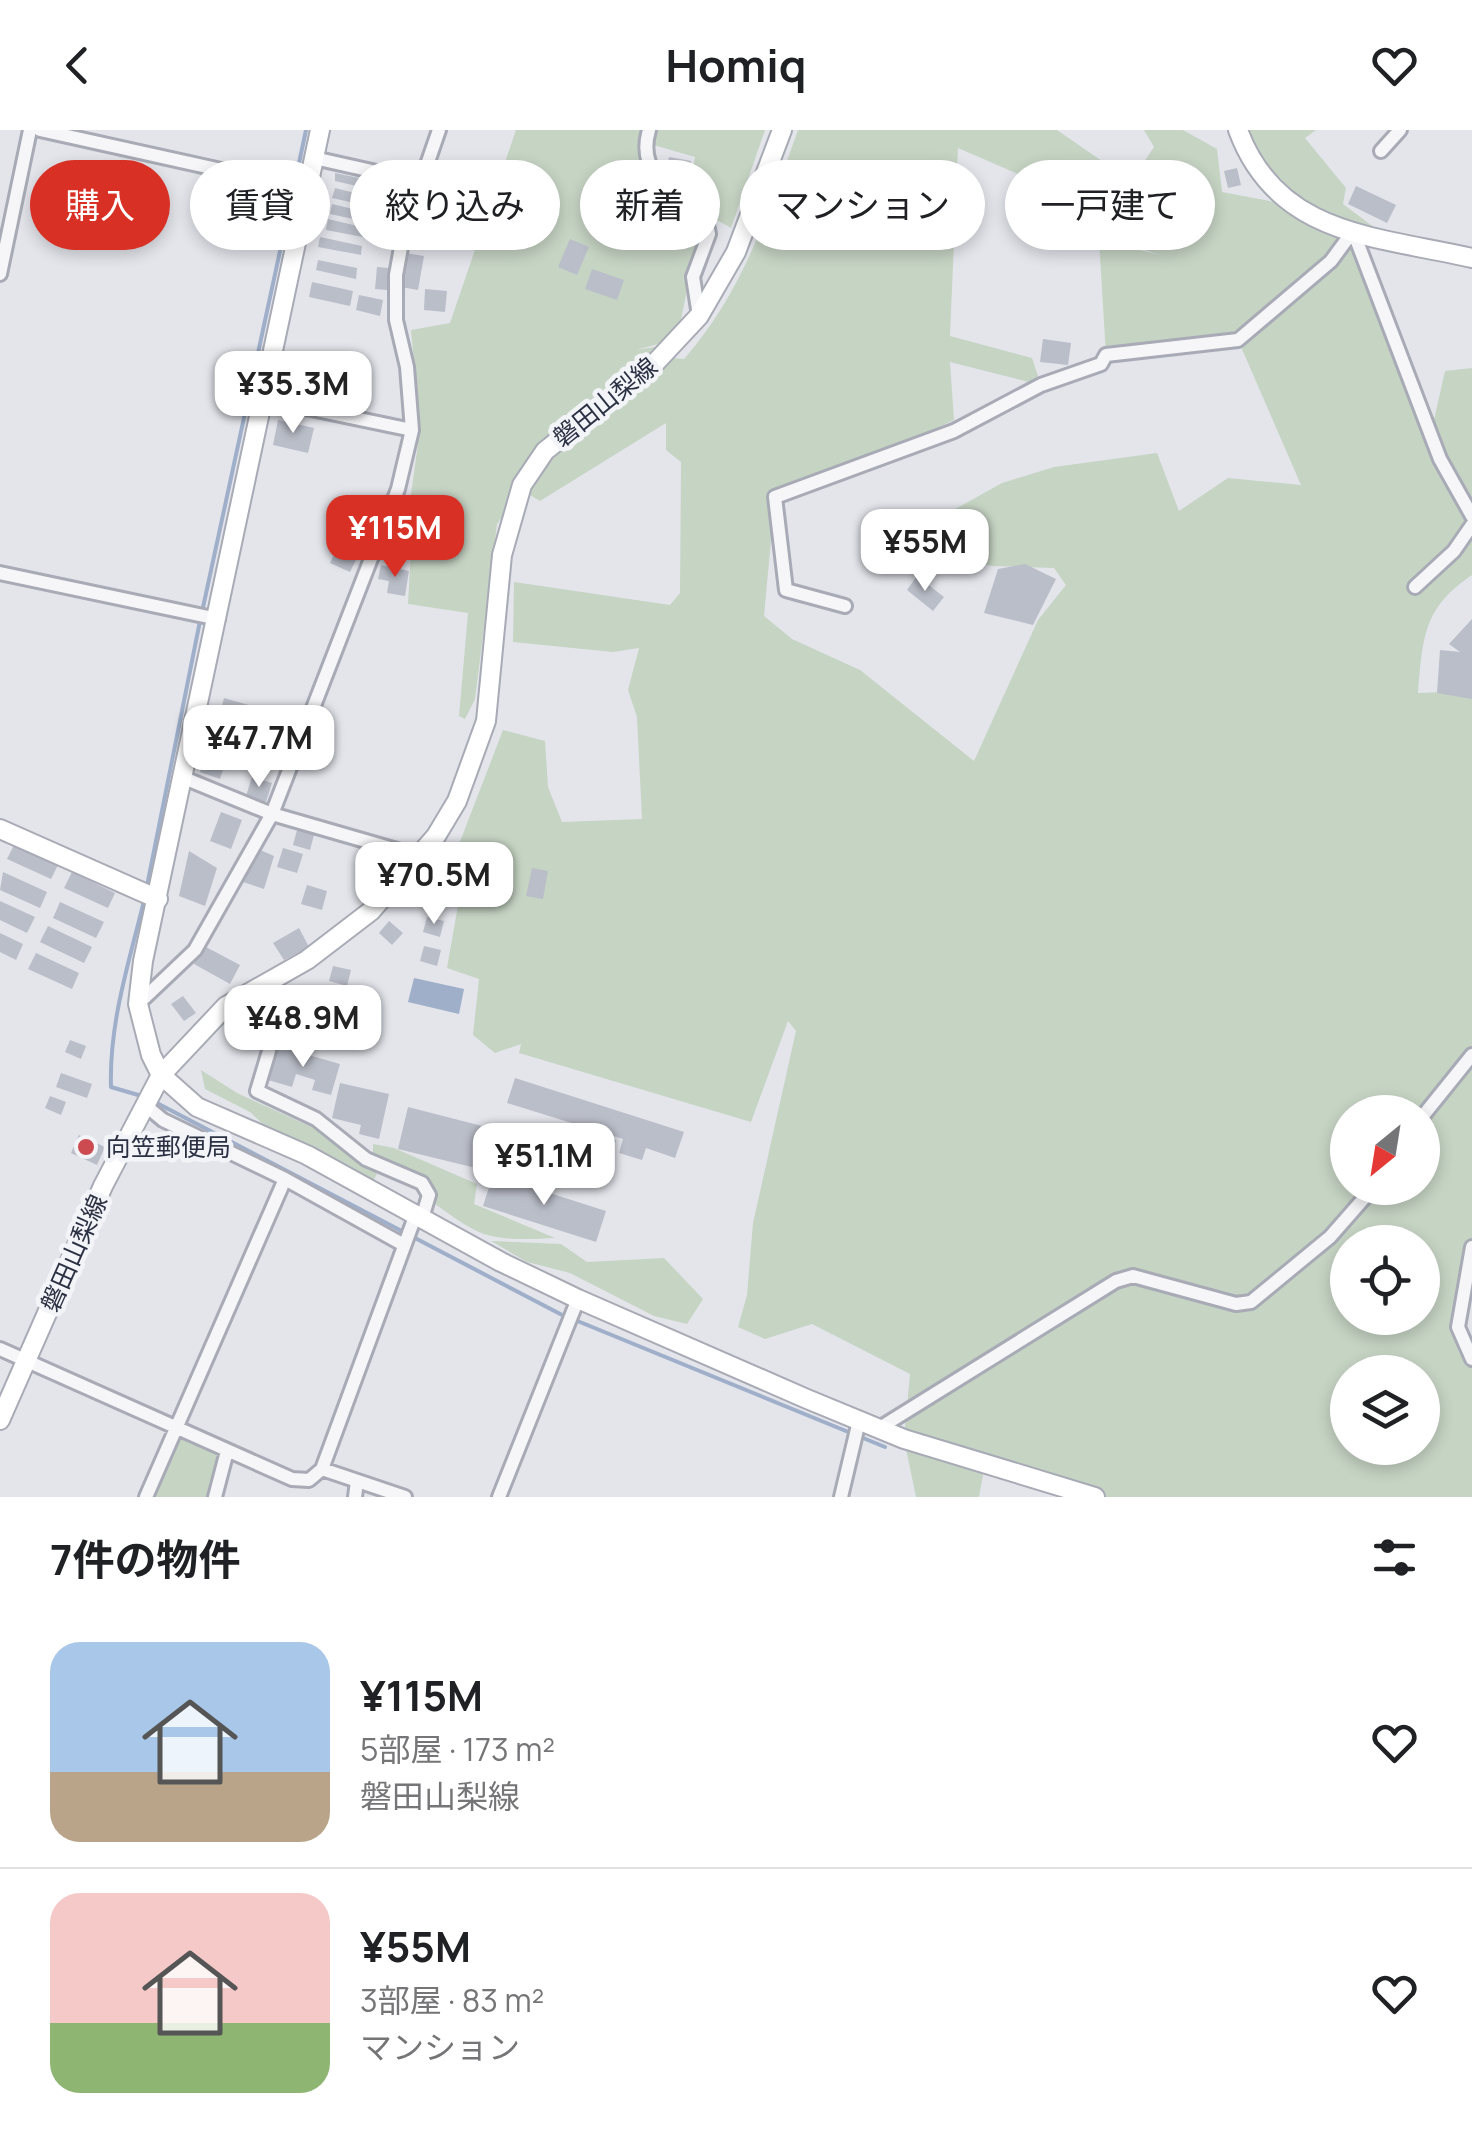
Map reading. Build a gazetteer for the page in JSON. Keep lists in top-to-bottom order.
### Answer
{
  "streets": {
    "street": ["磐田山梨線"]
  },
  "places": ["向笠郵便局"],
  "north": "bottom left",
  "page": {
    "header": "Homiq",
    "chip": [
      "購入",
      "賃貸",
      "絞り込み",
      "新着",
      "マンション",
      "一戸建て"
    ],
    "price": [
      "¥35.3M",
      "¥115M",
      "¥55M",
      "¥47.7M",
      "¥70.5M",
      "¥48.9M",
      "¥51.1M"
    ],
    "heading": "7件の物件",
    "list": [
      {
        "name": "¥115M",
        "note": "5部屋 · 173 m² · 磐田山梨線"
      },
      {
        "name": "¥55M",
        "note": "3部屋 · 83 m² · マンション"
      }
    ]
  }
}
